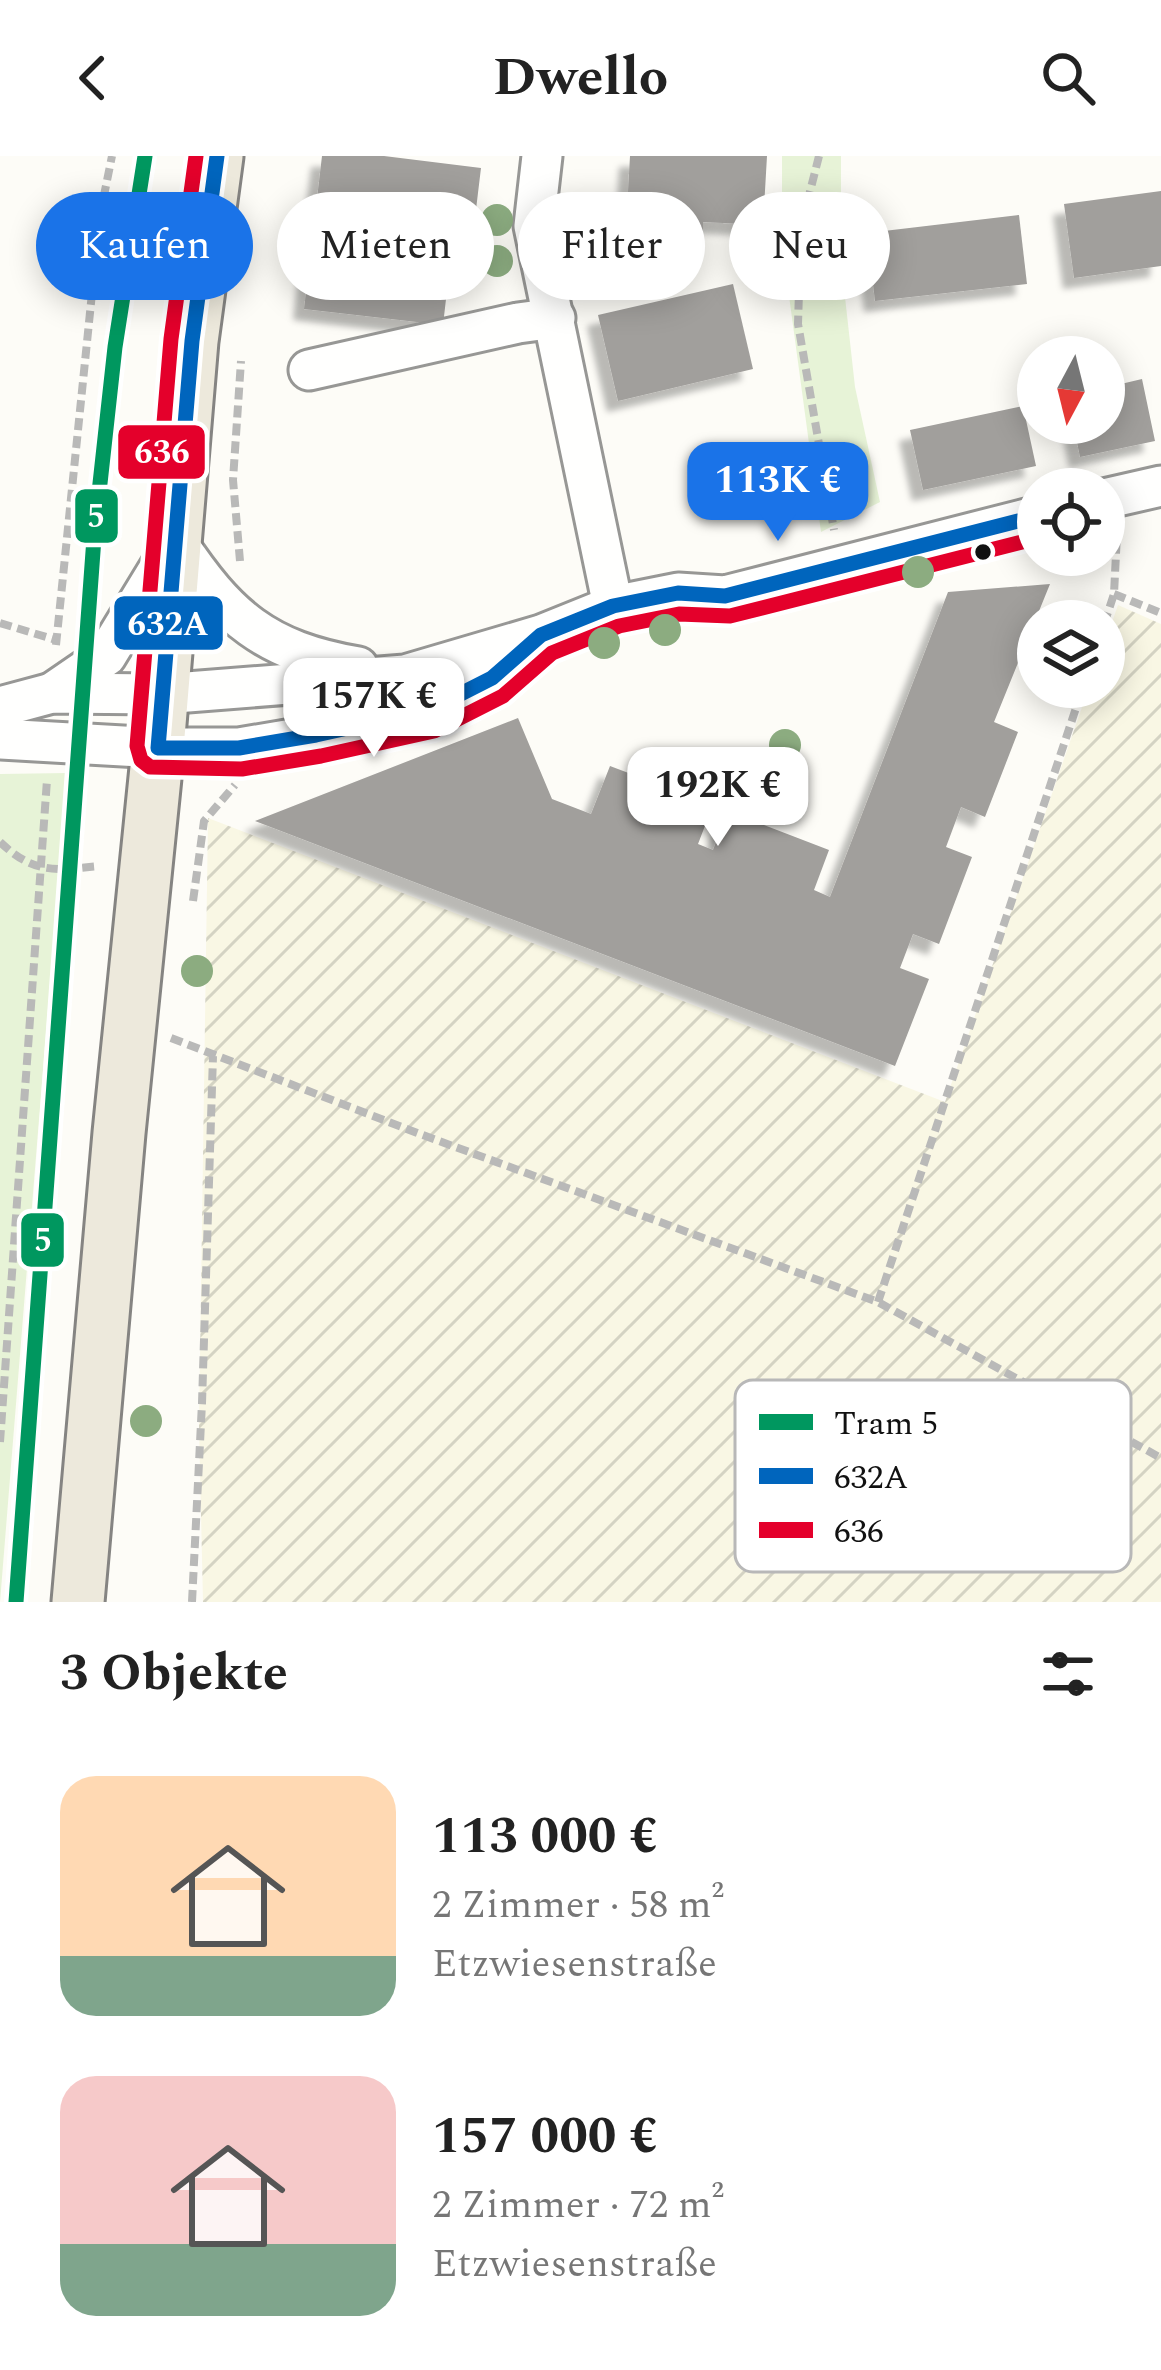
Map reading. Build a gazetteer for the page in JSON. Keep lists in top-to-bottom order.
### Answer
{
  "lines": ["tram line 5", "transit line 632A", "transit line 636"],
  "legend": ["Tram 5", "632A", "636"],
  "north": "bottom",
  "page": {
    "header": "Dwello",
    "chip": [
      "Kaufen",
      "Mieten",
      "Filter",
      "Neu"
    ],
    "price": ["113K €", "157K €", "192K €"],
    "heading": "3 Objekte",
    "list": [
      {
        "name": "113 000 €",
        "note": "2 Zimmer · 58 m² · Etzwiesenstraße"
      },
      {
        "name": "157 000 €",
        "note": "2 Zimmer · 72 m² · Etzwiesenstraße"
      }
    ]
  }
}
